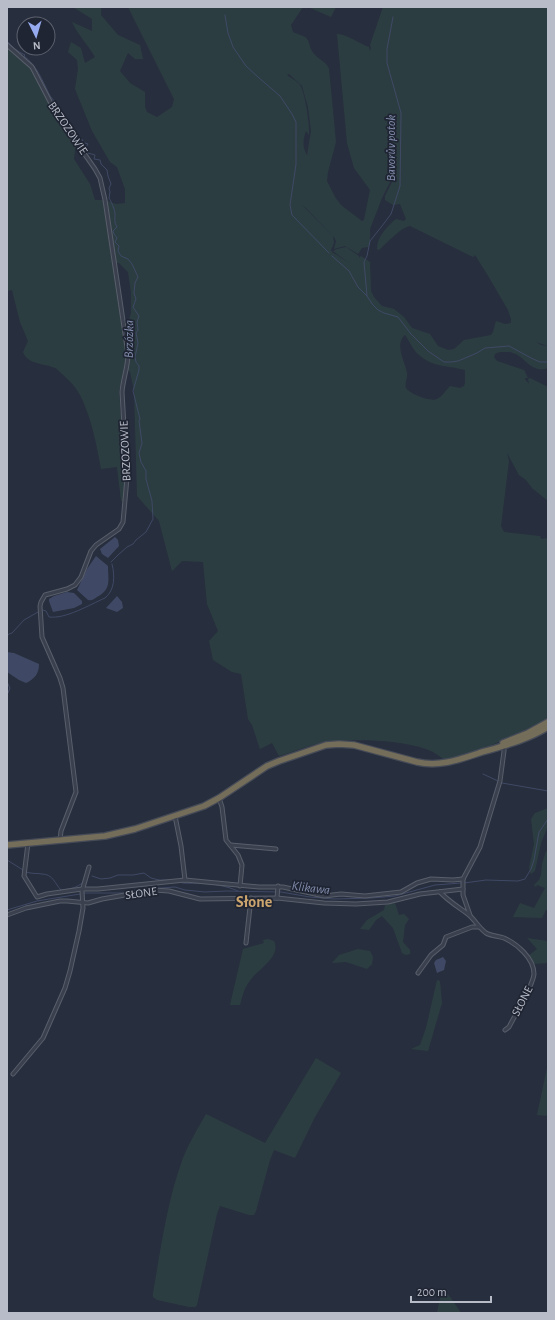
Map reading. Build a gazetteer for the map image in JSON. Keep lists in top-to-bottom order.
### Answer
{
  "streets": {
    "street": ["BRZOZOWIE", "SŁONE"]
  },
  "districts": ["Słone"],
  "water": ["Bavorův potok", "Brzózka", "Klikawa"],
  "scale_bar": "200 m",
  "north": "bottom"
}
